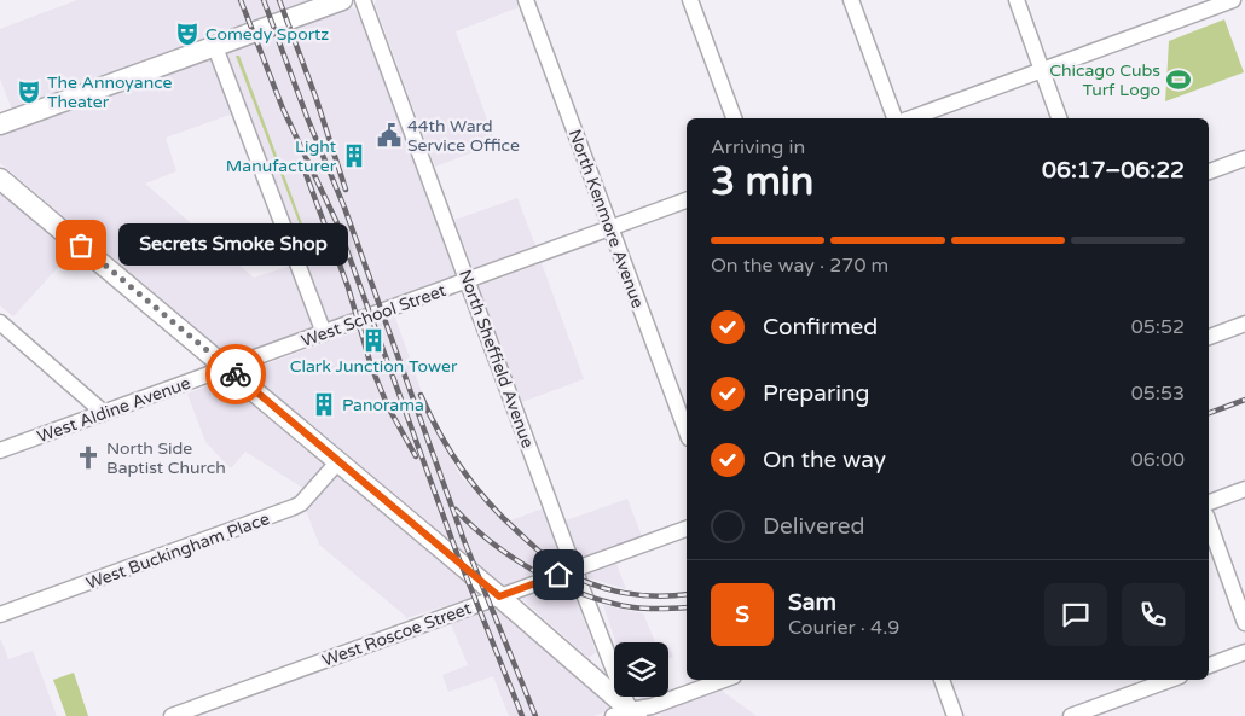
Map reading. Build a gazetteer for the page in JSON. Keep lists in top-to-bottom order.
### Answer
{
  "streets": {
    "street": [
      "North Kenmore Avenue",
      "West School Street",
      "North Sheffield Avenue",
      "West Aldine Avenue",
      "West Buckingham Place",
      "West Roscoe Street"
    ]
  },
  "crossings": [
    ["North Kenmore Avenue", "West School Street"],
    ["West School Street", "North Sheffield Avenue"],
    ["West School Street", "West Aldine Avenue"],
    ["North Sheffield Avenue", "West Roscoe Street"]
  ],
  "places": {
    "theatre": ["Comedy Sportz", "The Annoyance Theater"],
    "sports": ["Chicago Cubs Turf Logo"],
    "public building": ["44th Ward Service Office"],
    "building": ["Light Manufacturer", "Clark Junction Tower", "Panorama"],
    "other": ["Secrets Smoke Shop"],
    "church": ["North Side Baptist Church"]
  },
  "page": {
    "heading": ["3 min", "Arriving in", "06:17–06:22"],
    "panel": ["Sam", "Courier · 4.9"],
    "bar": "On the way · 270 m",
    "bubble": "Secrets Smoke Shop",
    "list": [
      ["Confirmed", "05:52"],
      ["Preparing", "05:53"],
      ["On the way", "06:00"],
      "Delivered"
    ],
    "round": "S"
  }
}
